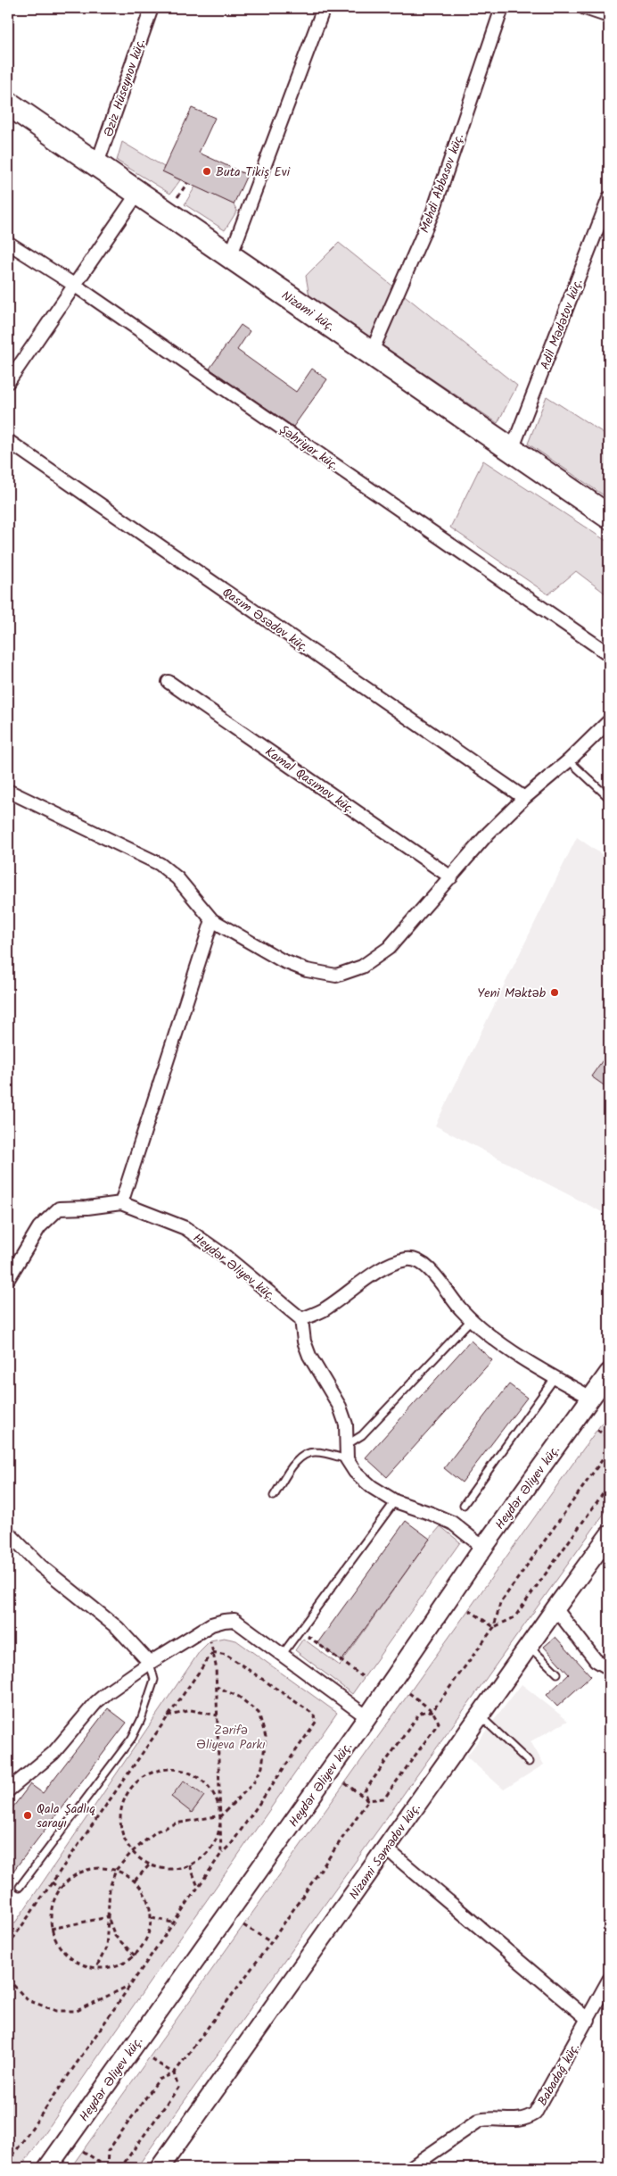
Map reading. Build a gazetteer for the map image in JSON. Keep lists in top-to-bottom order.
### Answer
{
  "streets": {
    "highway": ["Nizami küç."],
    "main road": ["Heydər Əliyev küç.", "Nizami Səmədov küç."],
    "street": [
      "Əziz Hüseynov küç.",
      "Mehdi Abbasov küç.",
      "Adil Mədətov küç.",
      "Şəhriyar küç.",
      "Qasım Əsədov küç.",
      "Kamal Qasımov küç.",
      "Babadağ küç."
    ]
  },
  "crossings": [
    ["Əziz Hüseynov küç.", "Nizami küç."],
    ["Mehdi Abbasov küç.", "Nizami küç."],
    ["Nizami küç.", "Adil Mədətov küç."]
  ],
  "parks": ["Zərifə Əliyeva Parkı"],
  "places": ["Buta Tikiş Evi", "Yeni Məktəb", "Qala Şadlıq sarayı"]
}
